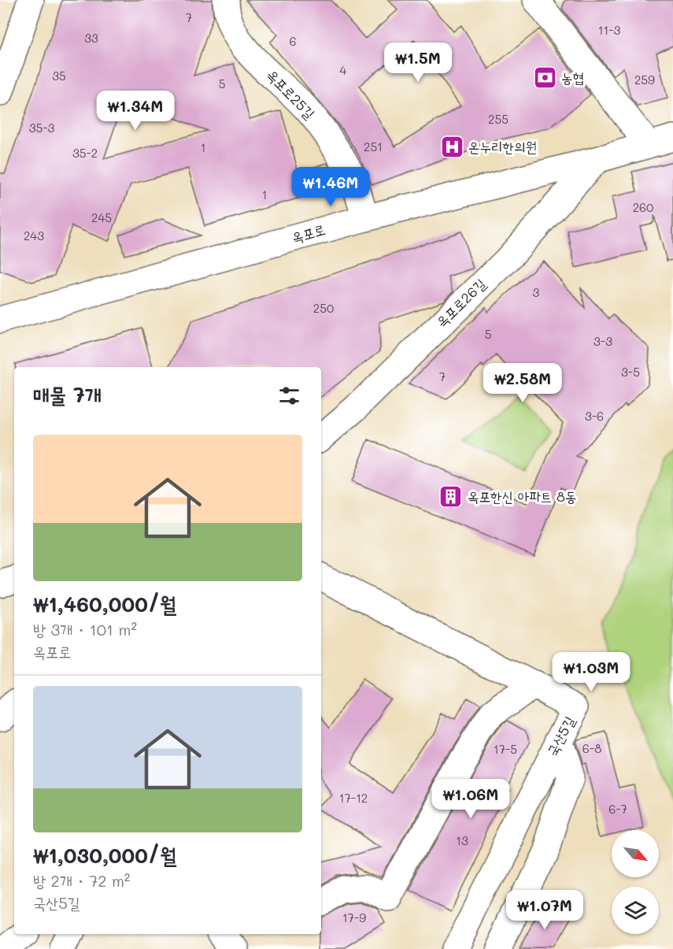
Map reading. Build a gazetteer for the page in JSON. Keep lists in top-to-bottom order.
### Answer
{
  "streets": {
    "street": [
      "옥포로25길",
      "옥포로",
      "옥포로26길",
      "국산5길"
    ]
  },
  "crossings": [
    ["옥포로25길", "옥포로"],
    ["옥포로", "옥포로26길"]
  ],
  "places": {
    "bank": ["농협"],
    "hospital": ["온누리한의원"],
    "building": ["옥포한신 아파트 8동"]
  },
  "house_numbers": [
    "7",
    "11-3",
    "33",
    "6",
    "4",
    "35",
    "259",
    "5",
    "255",
    "35-3",
    "251",
    "1",
    "35-2",
    "1",
    "260",
    "245",
    "243",
    "3",
    "250",
    "5",
    "3-3",
    "3-5",
    "7",
    "3-6",
    "6-8",
    "17-5",
    "17-12",
    "6-7",
    "13",
    "17-9"
  ],
  "north": "bottom right",
  "page": {
    "price": [
      "₩1.5M",
      "₩1.34M",
      "₩1.46M",
      "₩2.58M",
      "₩1.03M",
      "₩1.06M",
      "₩1.07M"
    ],
    "heading": "매물 7개",
    "list": [
      {
        "name": "₩1,460,000/월",
        "note": "방 3개 · 101 m² · 옥포로"
      },
      {
        "name": "₩1,030,000/월",
        "note": "방 2개 · 72 m² · 국산5길"
      }
    ]
  }
}
